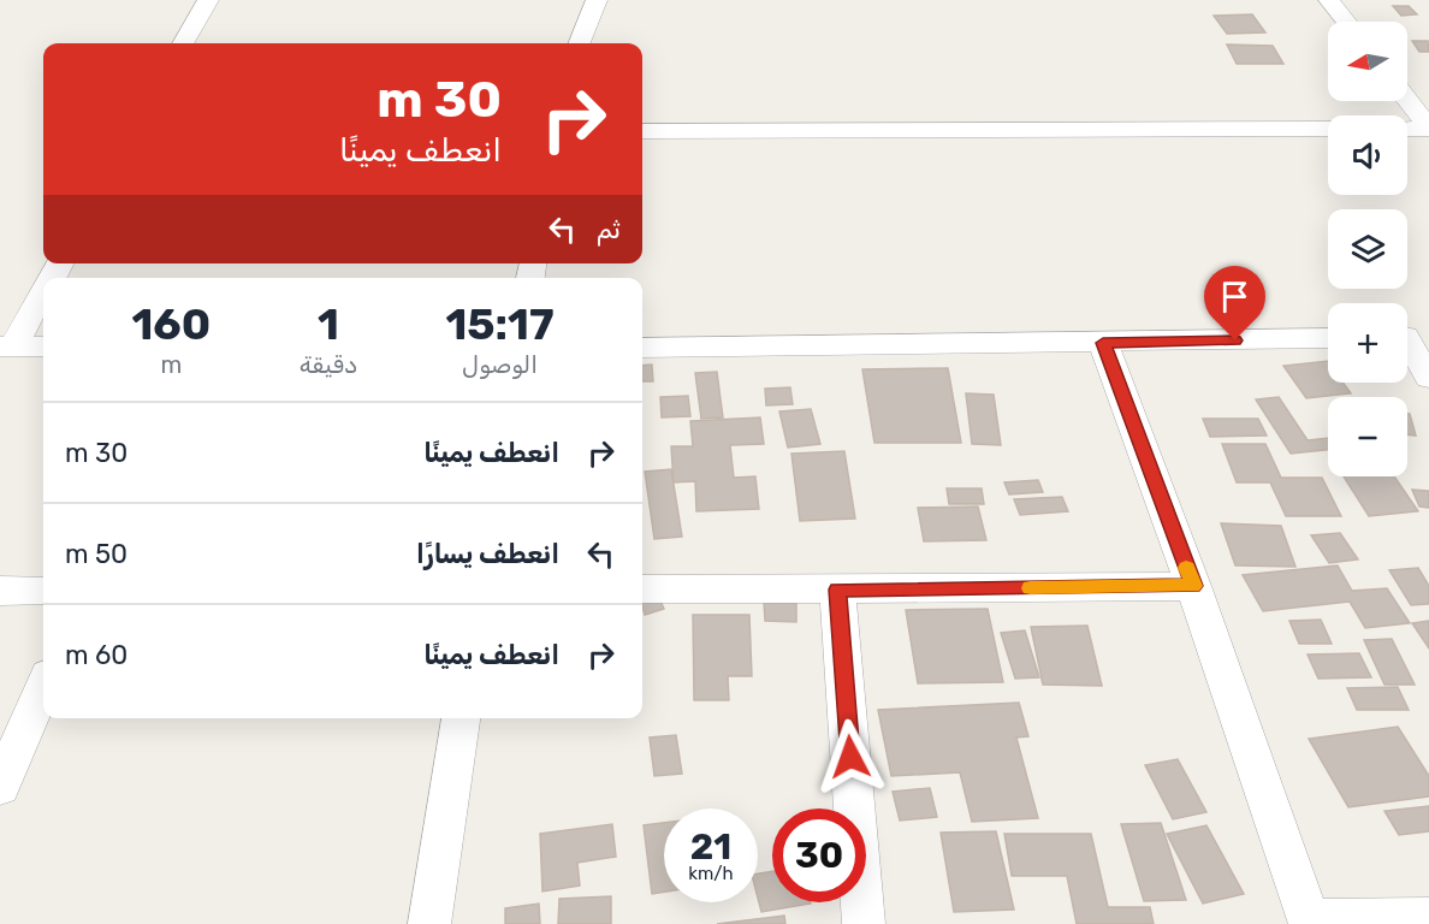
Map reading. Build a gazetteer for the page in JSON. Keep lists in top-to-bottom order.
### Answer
{
  "north": "left",
  "page": {
    "map_buttons": ["+", "−"],
    "turn": ["30 m", "انعطف يمينًا"],
    "then": "ثم",
    "eta": [
      "15:17",
      "الوصول",
      "1",
      "دقيقة",
      "160",
      "m"
    ],
    "list": [
      {
        "name": "انعطف يمينًا",
        "value": "30 m"
      },
      {
        "name": "انعطف يسارًا",
        "value": "50 m"
      },
      {
        "name": "انعطف يمينًا",
        "value": "60 m"
      }
    ],
    "speed": "21 km/h",
    "limit": "30"
  }
}
